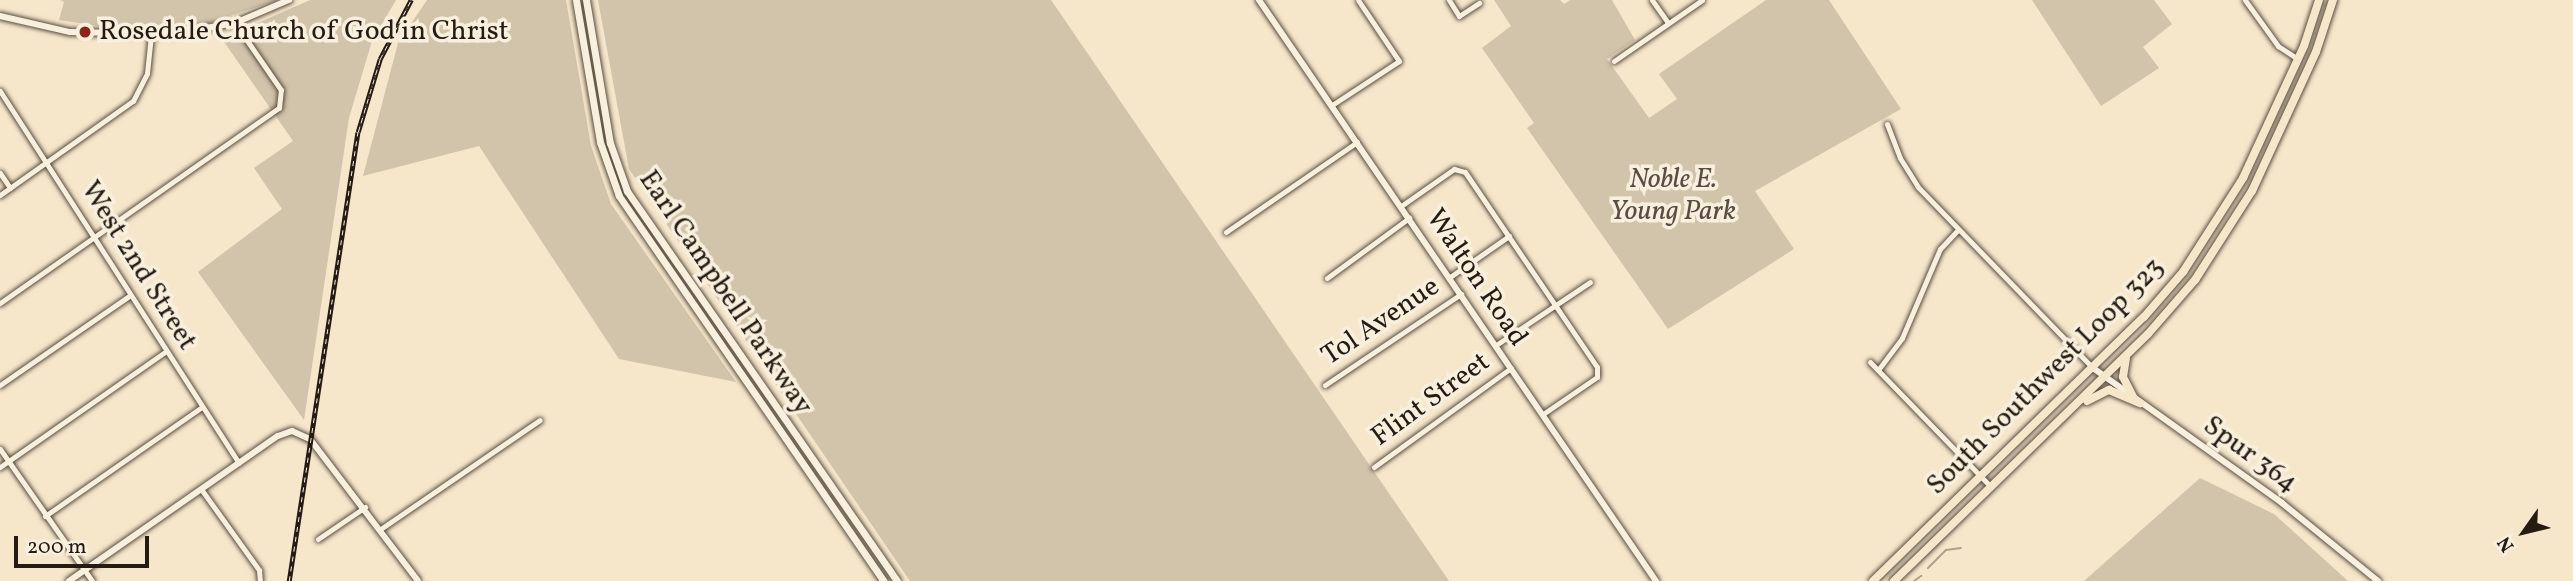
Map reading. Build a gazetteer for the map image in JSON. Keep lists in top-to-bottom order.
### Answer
{
  "streets": {
    "highway": ["South Southwest Loop 323"],
    "main road": ["Earl Campbell Parkway"],
    "street": [
      "West 2nd Street",
      "Walton Road",
      "Tol Avenue",
      "Flint Street",
      "Spur 364"
    ]
  },
  "crossings": [
    ["Walton Road", "Tol Avenue"],
    ["Walton Road", "Flint Street"],
    ["South Southwest Loop 323", "Spur 364"]
  ],
  "parks": ["Noble E. Young Park"],
  "places": ["Rosedale Church of God in Christ"],
  "scale_bar": "200 m",
  "north": "bottom left"
}
